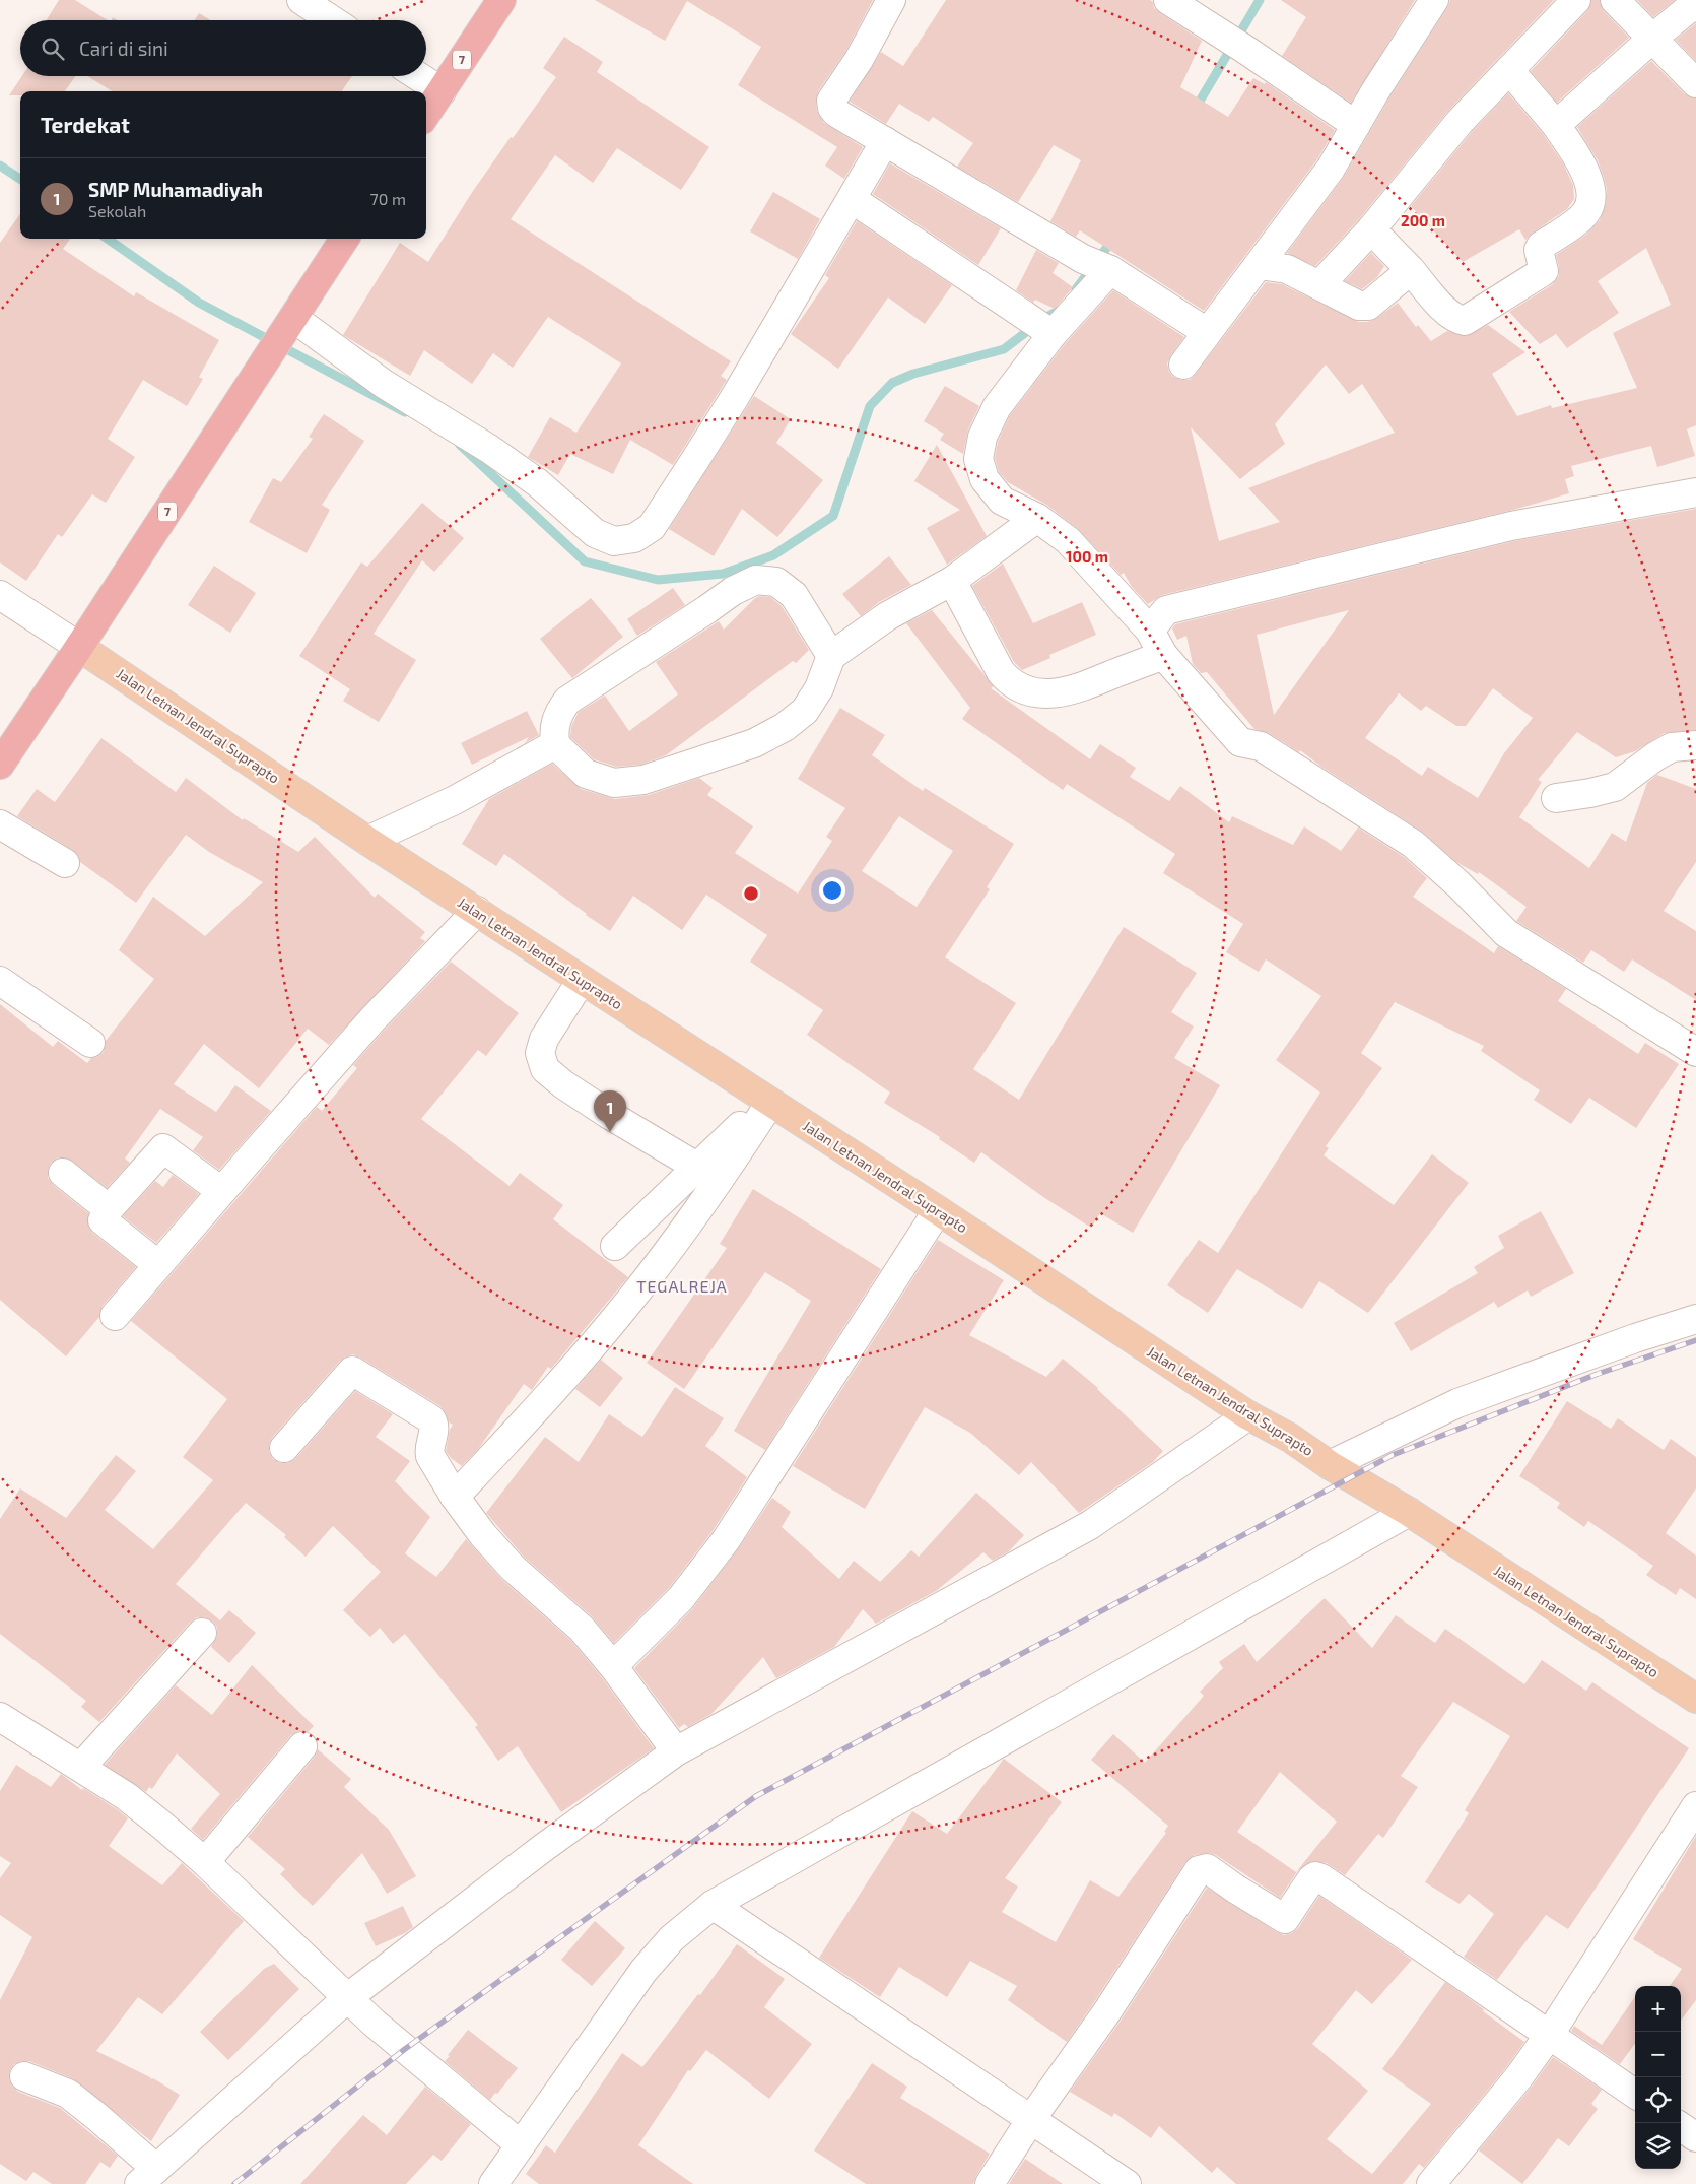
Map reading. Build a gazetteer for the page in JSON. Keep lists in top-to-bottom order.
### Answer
{
  "streets": {
    "highway": ["7"],
    "main road": ["Jalan Letnan Jendral Suprapto"]
  },
  "crossings": [
    ["7", "Jalan Letnan Jendral Suprapto"]
  ],
  "districts": ["TEGALREJA"],
  "page": {
    "search": "Cari di sini",
    "heading": "Terdekat",
    "list": [
      {
        "mark": "1",
        "name": "SMP Muhamadiyah",
        "note": "Sekolah",
        "value": "70 m"
      }
    ],
    "pins": "1",
    "map_buttons": ["+", "−"]
  },
  "rings": ["200 m", "100 m"]
}
